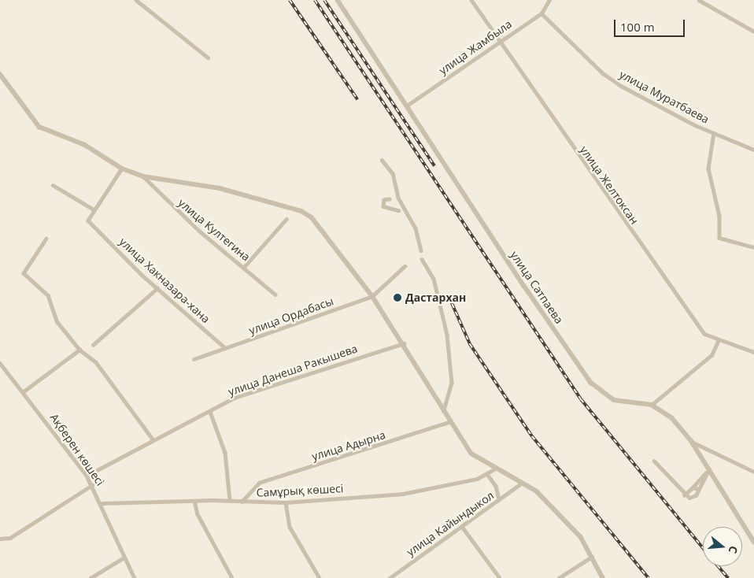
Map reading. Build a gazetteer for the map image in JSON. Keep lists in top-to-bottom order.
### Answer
{
  "streets": {
    "street": [
      "улица Жамбыла",
      "улица Муратбаева",
      "улица Желтоксан",
      "улица Култегина",
      "улица Хакназара-хана",
      "улица Сатпаева",
      "улица Ордабасы",
      "улица Данеша Ракышева",
      "улица Адырна",
      "Ақберен көшесі",
      "Самұрық көшесі",
      "улица Кайындыкол"
    ]
  },
  "crossings": [
    ["улица Жамбыла", "улица Муратбаева"],
    ["улица Жамбыла", "улица Желтоксан"],
    ["улица Жамбыла", "улица Сатпаева"],
    ["улица Хакназара-хана", "улица Ордабасы"],
    ["улица Данеша Ракышева", "Ақберен көшесі"],
    ["улица Адырна", "Самұрық көшесі"],
    ["Ақберен көшесі", "Самұрық көшесі"]
  ],
  "places": ["Дастархан"],
  "scale_bar": "100 m",
  "north": "right"
}
